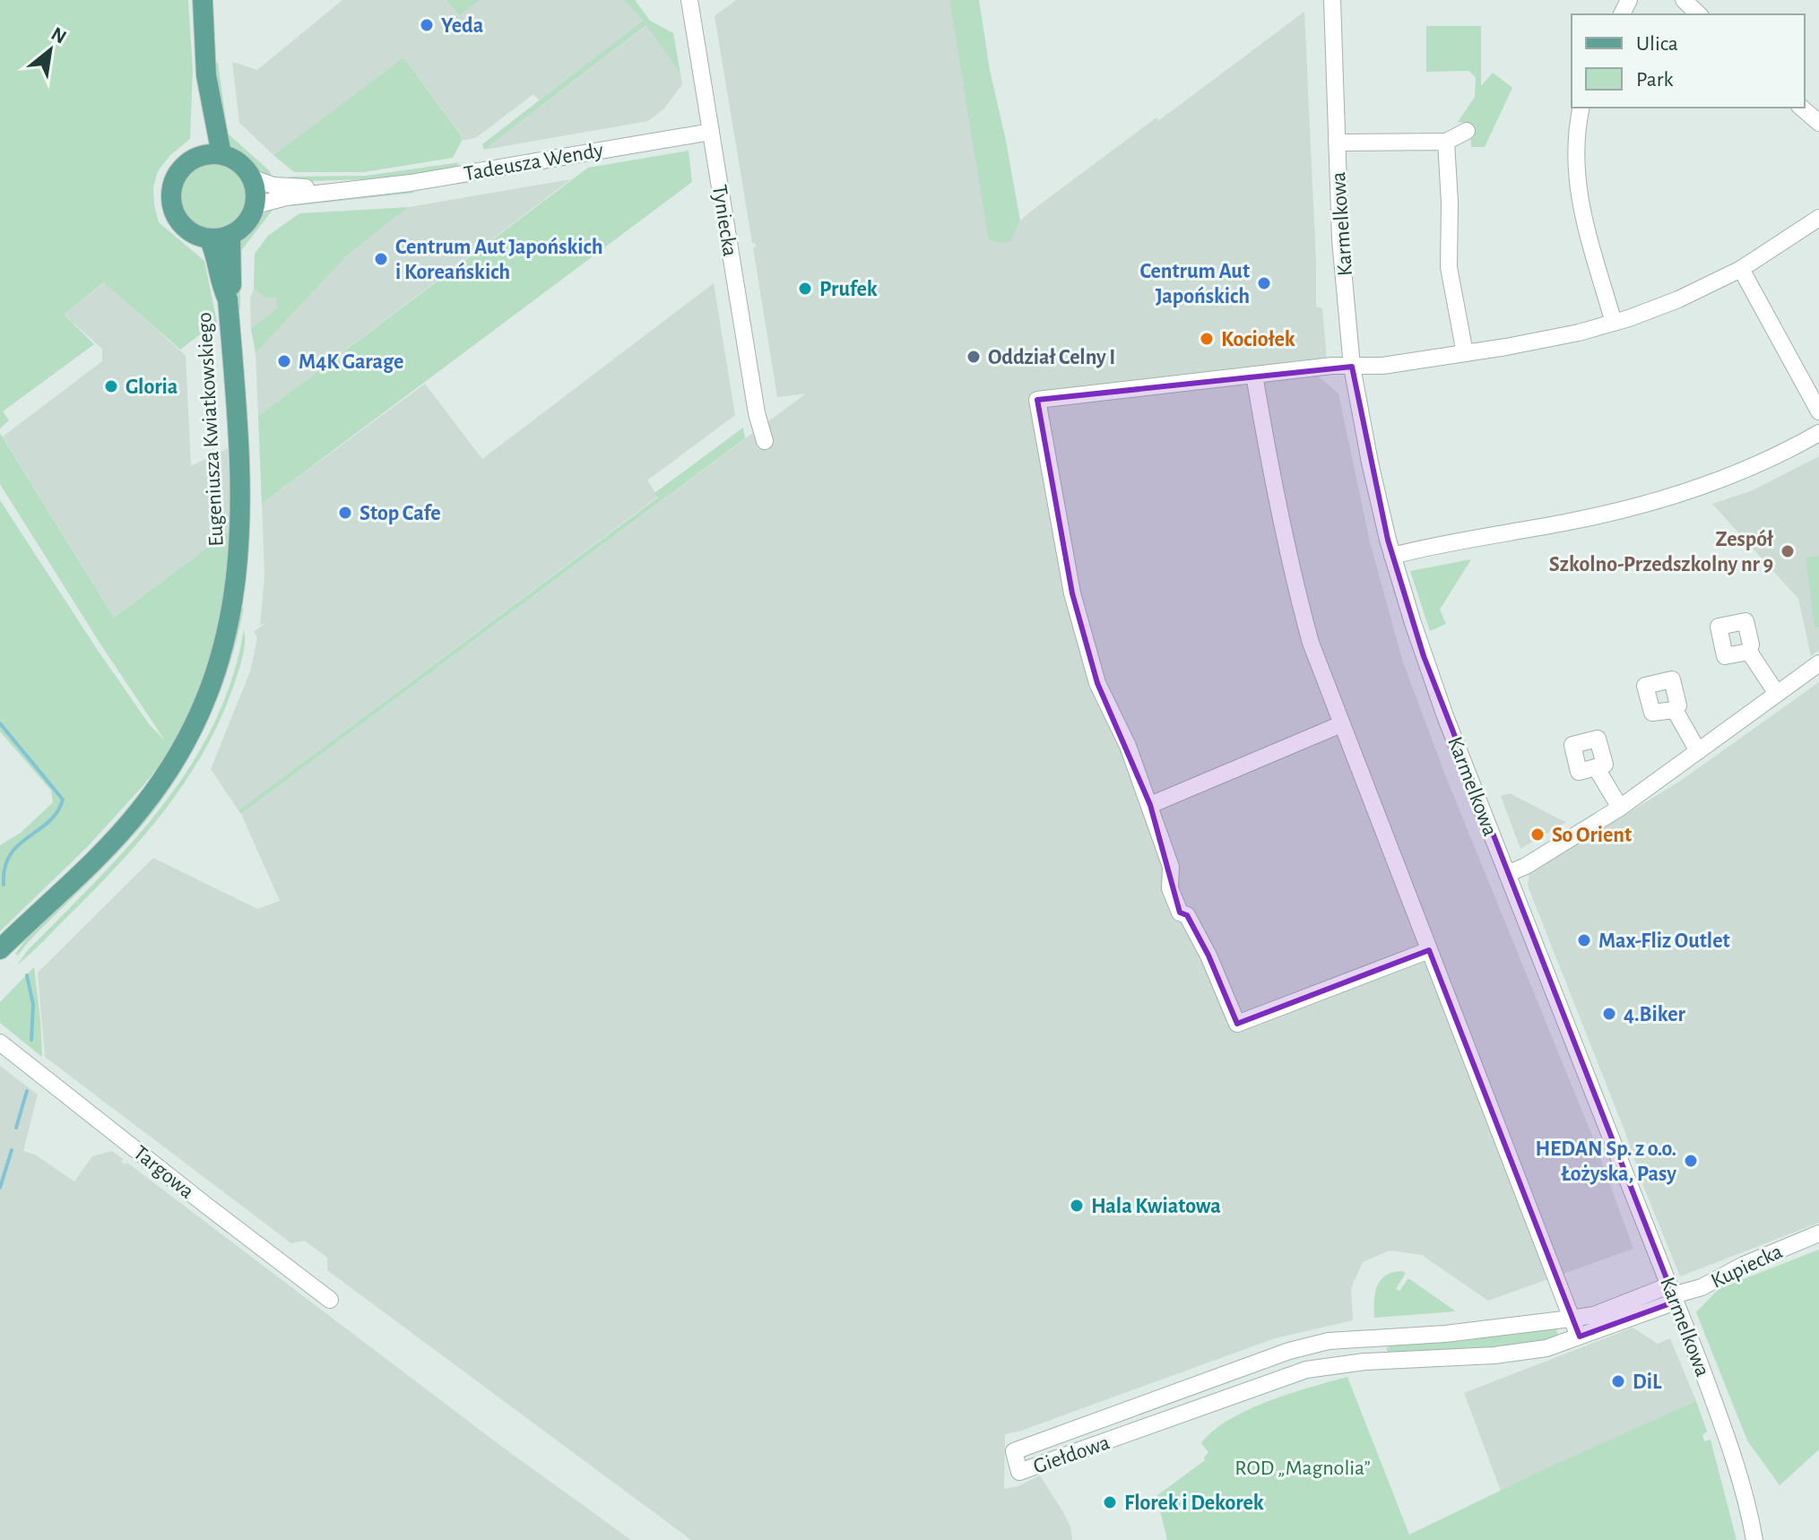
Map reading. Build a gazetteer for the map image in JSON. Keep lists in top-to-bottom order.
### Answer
{
  "streets": {
    "main road": ["Eugeniusza Kwiatkowskiego"],
    "street": [
      "Tadeusza Wendy",
      "Tyniecka",
      "Karmelkowa",
      "Targowa",
      "Kupiecka",
      "Giełdowa"
    ]
  },
  "crossings": [
    ["Tadeusza Wendy", "Tyniecka"],
    ["Tadeusza Wendy", "Eugeniusza Kwiatkowskiego"],
    ["Karmelkowa", "Kupiecka"],
    ["Karmelkowa", "Giełdowa"],
    ["Kupiecka", "Giełdowa"]
  ],
  "parks": ["ROD „Magnolia”"],
  "places": [
    "Yeda",
    "Centrum Aut Japońskich i Koreańskich",
    "Centrum Aut Japońskich",
    "Prufek",
    "Kociołek",
    "Oddział Celny I",
    "M4K Garage",
    "Gloria",
    "Stop Cafe",
    "Zespół Szkolno-Przedszkolny nr 9",
    "So Orient",
    "Max-Fliz Outlet",
    "4.Biker",
    "HEDAN Sp. z o.o. Łożyska, Pasy",
    "Hala Kwiatowa",
    "DiL",
    "Florek i Dekorek"
  ],
  "legend": ["Ulica", "Park"],
  "north": "top right"
}
